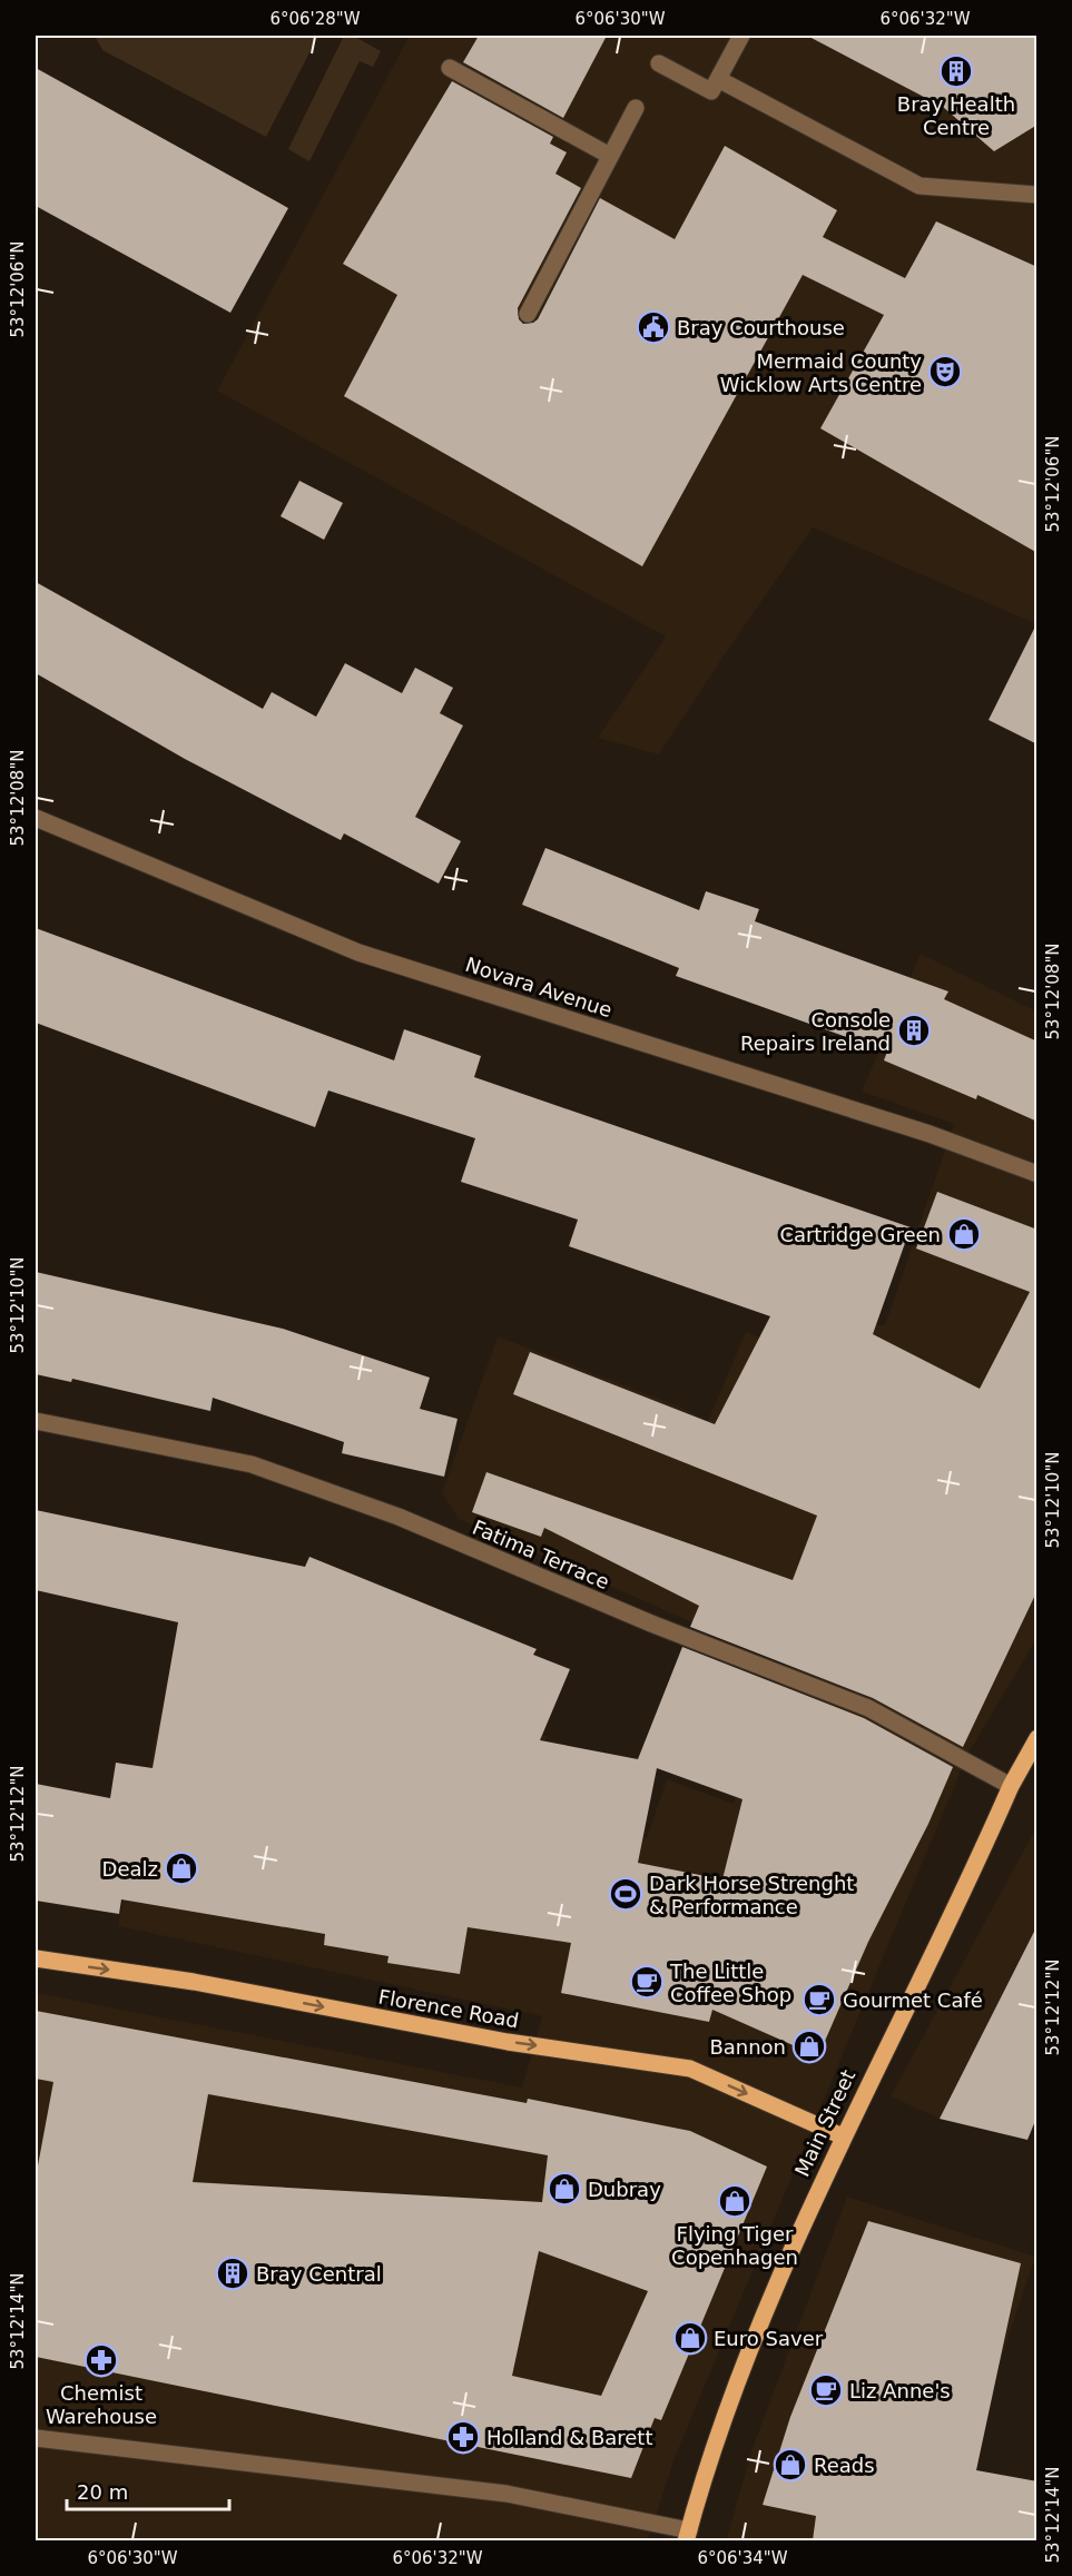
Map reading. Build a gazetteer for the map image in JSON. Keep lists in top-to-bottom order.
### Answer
{
  "streets": {
    "main road": ["Florence Road", "Main Street"],
    "street": ["Novara Avenue", "Fatima Terrace"]
  },
  "crossings": [
    ["Fatima Terrace", "Main Street"],
    ["Florence Road", "Main Street"]
  ],
  "one_way": ["Florence Road"],
  "places": {
    "building": ["Bray Health Centre", "Console Repairs Ireland", "Bray Central"],
    "public building": ["Bray Courthouse"],
    "theatre": ["Mermaid County Wicklow Arts Centre"],
    "shop": [
      "Cartridge Green",
      "Dealz",
      "Bannon",
      "Dubray",
      "Flying Tiger Copenhagen",
      "Euro Saver",
      "Reads"
    ],
    "sports": ["Dark Horse Strenght & Performance"],
    "cafe": ["The Little Coffee Shop", "Gourmet Café", "Liz Anne's"],
    "pharmacy": ["Chemist Warehouse", "Holland & Barett"]
  },
  "scale_bar": "20 m",
  "coordinates": [
    "6°06'28\"W",
    "6°06'30\"W",
    "6°06'32\"W",
    "53°12'06\"N",
    "53°12'08\"N",
    "53°12'10\"N",
    "53°12'12\"N",
    "53°12'14\"N",
    "6°06'34\"W"
  ]
}
